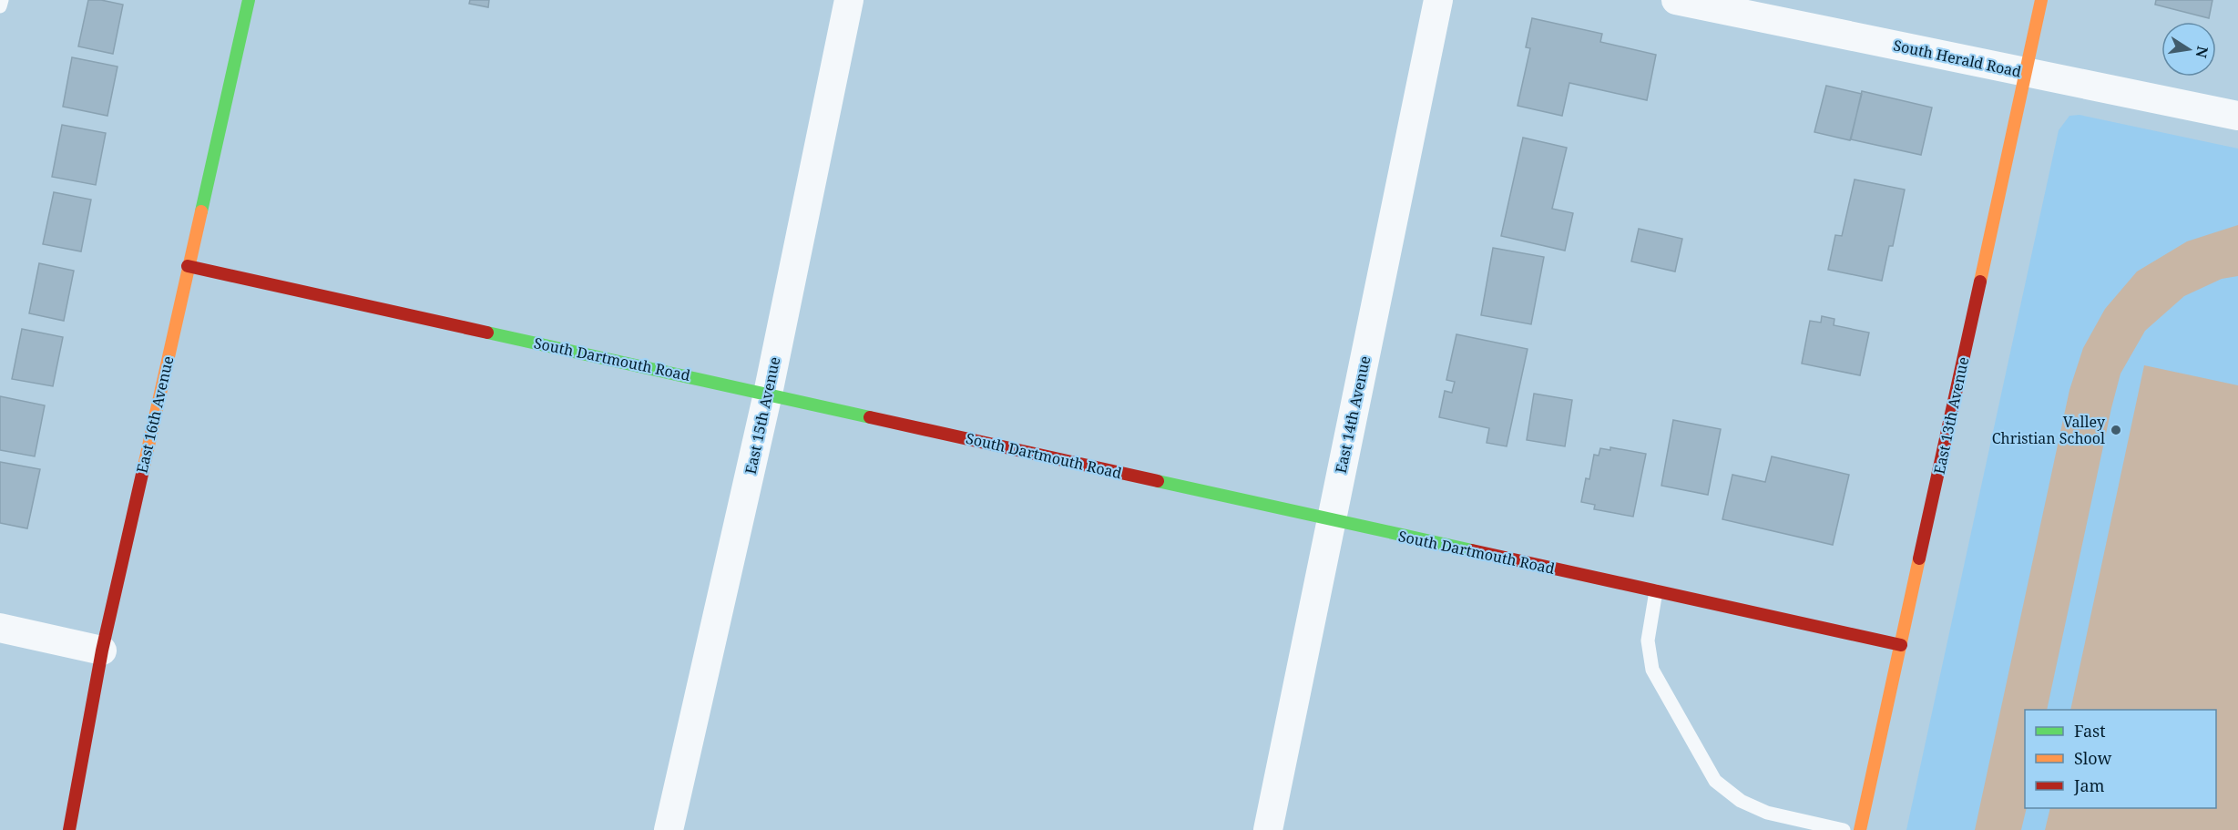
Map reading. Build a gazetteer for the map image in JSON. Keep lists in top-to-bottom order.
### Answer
{
  "streets": {
    "street": [
      "South Herald Road",
      "South Dartmouth Road",
      "East 16th Avenue",
      "East 14th Avenue",
      "East 15th Avenue",
      "East 13th Avenue"
    ]
  },
  "crossings": [
    ["South Herald Road", "East 13th Avenue"],
    ["South Dartmouth Road", "East 16th Avenue"],
    ["South Dartmouth Road", "East 14th Avenue"],
    ["South Dartmouth Road", "East 15th Avenue"],
    ["South Dartmouth Road", "East 13th Avenue"]
  ],
  "places": ["Valley Christian School"],
  "legend": ["Fast", "Slow", "Jam"],
  "north": "right"
}
